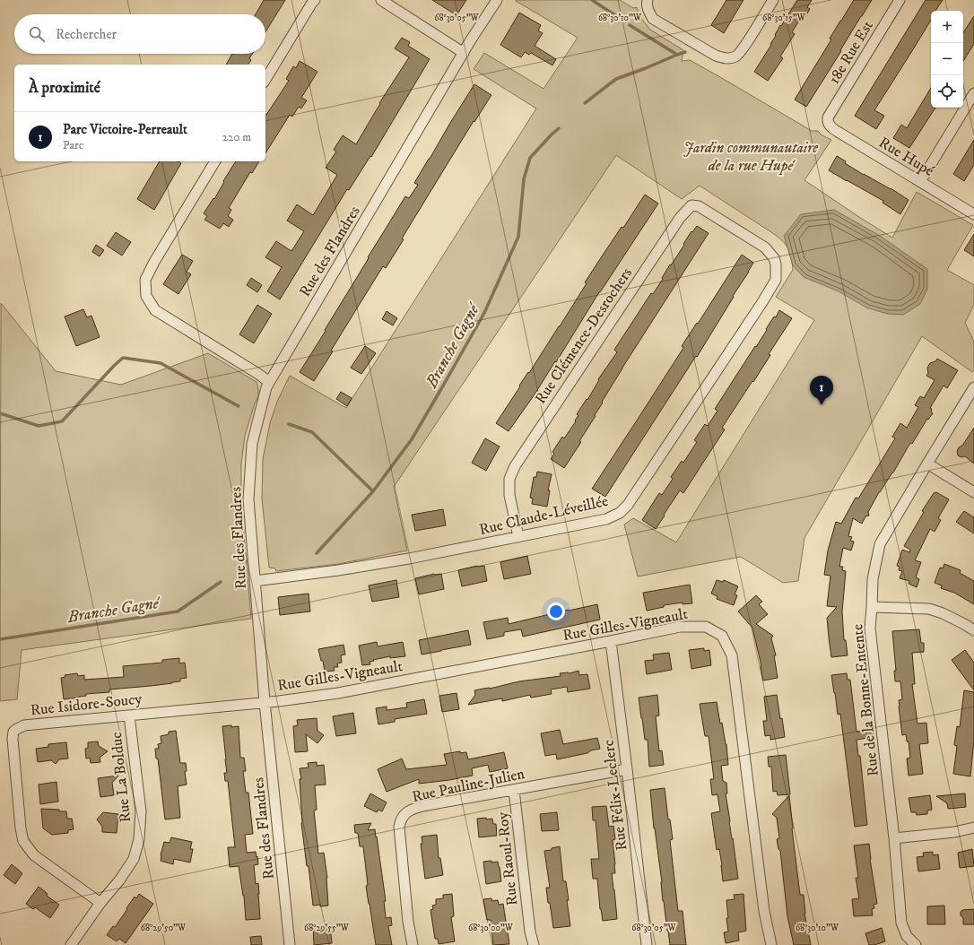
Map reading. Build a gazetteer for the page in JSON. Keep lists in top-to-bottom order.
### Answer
{
  "streets": {
    "street": [
      "18e Rue Est",
      "Rue Hupé",
      "Rue des Flandres",
      "Rue Clémence-Desrochers",
      "Rue Claude-Léveillée",
      "Rue Gilles-Vigneault",
      "Rue de la Bonne-Entente",
      "Rue Isidore-Soucy",
      "Rue La Bolduc",
      "Rue Pauline-Julien",
      "Rue Félix-Leclerc",
      "Rue Raoul-Roy"
    ]
  },
  "crossings": [
    ["18e Rue Est", "Rue Hupé"],
    ["Rue des Flandres", "Rue Claude-Léveillée"],
    ["Rue des Flandres", "Rue Gilles-Vigneault"],
    ["Rue des Flandres", "Rue Isidore-Soucy"],
    ["Rue Clémence-Desrochers", "Rue Claude-Léveillée"],
    ["Rue Gilles-Vigneault", "Rue Isidore-Soucy"],
    ["Rue Gilles-Vigneault", "Rue Félix-Leclerc"],
    ["Rue Isidore-Soucy", "Rue La Bolduc"],
    ["Rue Pauline-Julien", "Rue Félix-Leclerc"],
    ["Rue Pauline-Julien", "Rue Raoul-Roy"]
  ],
  "water": ["Branche Gagné"],
  "parks": ["Jardin communautaire de la rue Hupé"],
  "page": {
    "map_buttons": ["+", "−"],
    "search": "Rechercher",
    "heading": "À proximité",
    "list": [
      {
        "mark": "1",
        "name": "Parc Victoire-Perreault",
        "note": "Parc",
        "value": "220 m"
      }
    ],
    "pins": "1"
  },
  "coordinates": [
    "68°30'05\"W",
    "68°30'10\"W",
    "68°30'15\"W",
    "68°29'50\"W",
    "68°29'55\"W",
    "68°30'00\"W"
  ]
}
